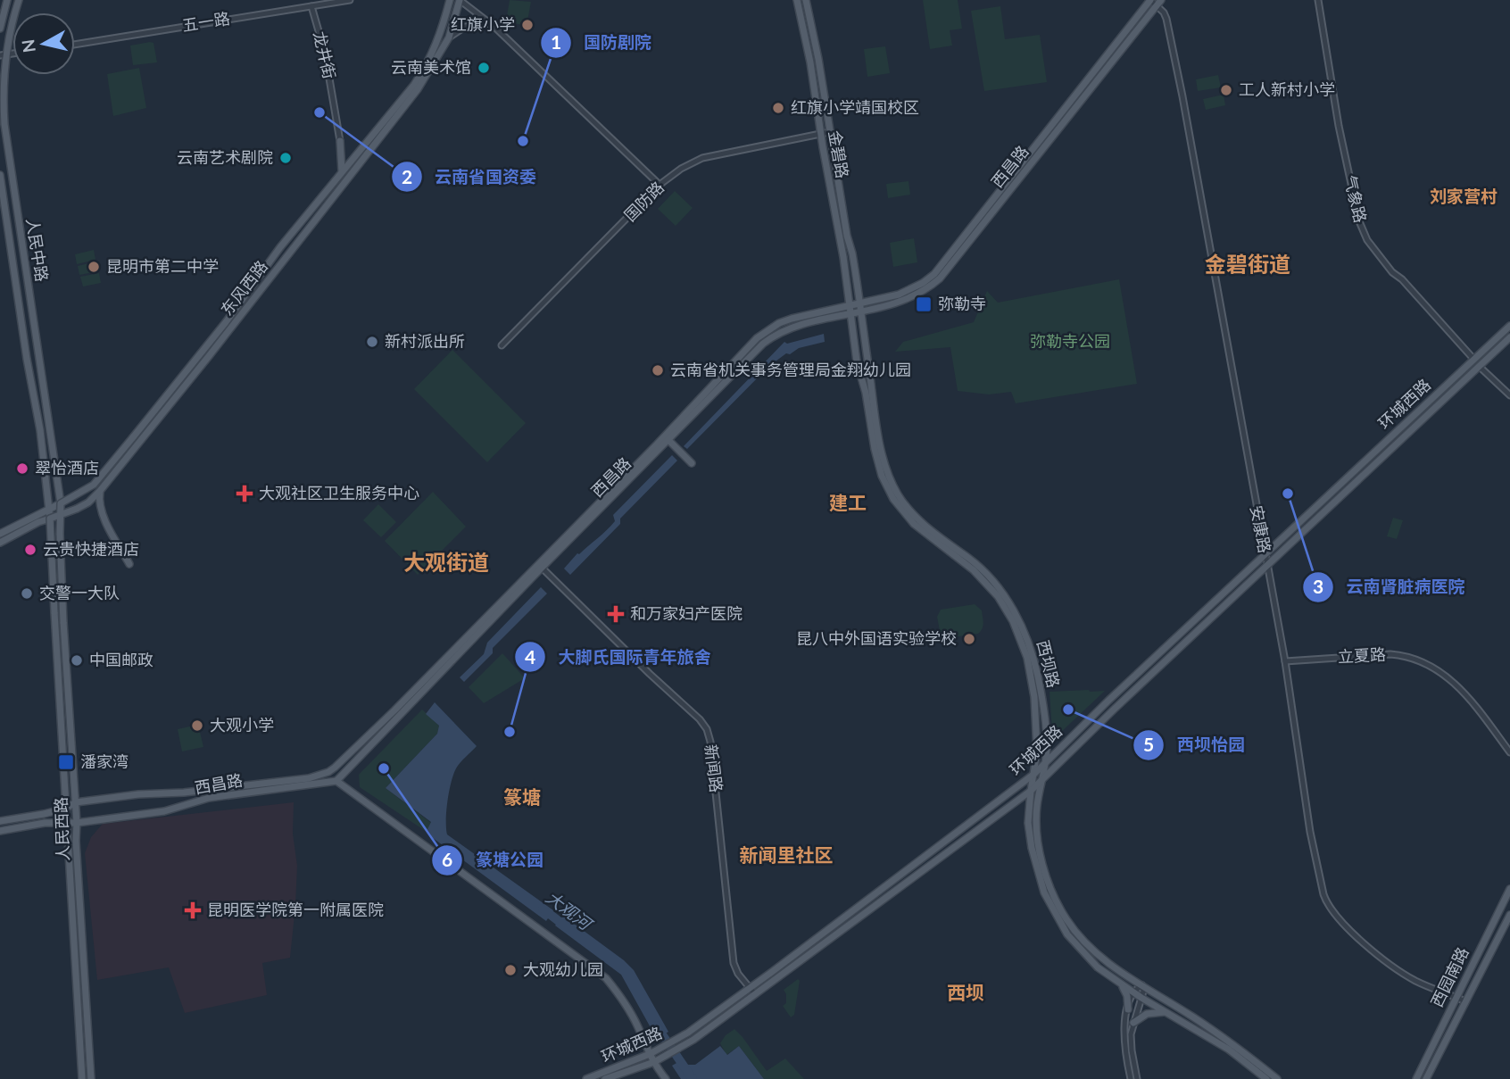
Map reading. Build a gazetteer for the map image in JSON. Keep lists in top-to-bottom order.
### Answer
{
  "streets": {
    "main road": [
      "金碧路",
      "西昌路",
      "人民中路",
      "东风西路",
      "环城西路",
      "西坝路",
      "人民西路",
      "西园南路"
    ],
    "street": [
      "五一路",
      "龙井街",
      "气象路",
      "国防路",
      "安康路",
      "立夏路",
      "新闻路"
    ]
  },
  "crossings": [
    ["五一路", "龙井街"],
    ["金碧路", "西昌路"],
    ["金碧路", "国防路"],
    ["金碧路", "西坝路"],
    ["西昌路", "安康路"],
    ["西昌路", "西坝路"],
    ["西昌路", "新闻路"],
    ["西昌路", "人民西路"],
    ["气象路", "环城西路"],
    ["人民中路", "东风西路"],
    ["人民中路", "人民西路"],
    ["东风西路", "人民西路"],
    ["环城西路", "安康路"],
    ["环城西路", "西坝路"],
    ["环城西路", "新闻路"],
    ["安康路", "立夏路"],
    ["安康路", "西园南路"]
  ],
  "districts": [
    "刘家营村",
    "金碧街道",
    "建工",
    "大观街道",
    "篆塘",
    "新闻里社区",
    "西坝"
  ],
  "water": ["大观河"],
  "parks": ["弥勒寺公园"],
  "places": {
    "other": [
      "红旗小学",
      "云南美术馆",
      "工人新村小学",
      "红旗小学靖国校区",
      "云南省国资委",
      "国防剧院",
      "云南艺术剧院",
      "昆明市第二中学",
      "新村派出所",
      "云南省机关事务管理局金翔幼儿园",
      "翠怡酒店",
      "云南肾脏病医院",
      "云贵快捷酒店",
      "交警一大队",
      "昆八中外国语实验学校",
      "中国邮政",
      "西坝怡园",
      "大观小学",
      "大脚氏国际青年旅舍",
      "篆塘公园",
      "大观幼儿园"
    ],
    "transit": ["弥勒寺", "潘家湾"],
    "health": ["大观社区卫生服务中心", "和万家妇产医院", "昆明医学院第一附属医院"]
  },
  "north": "left"
}
